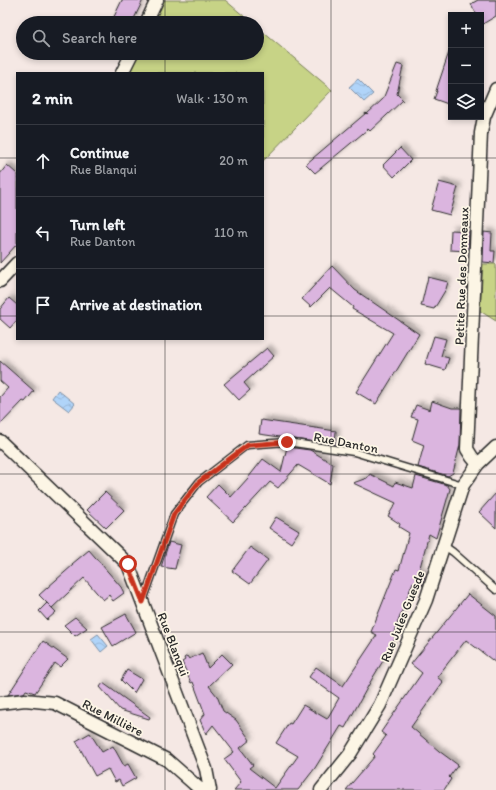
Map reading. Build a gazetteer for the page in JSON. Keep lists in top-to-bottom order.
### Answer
{
  "streets": {
    "street": [
      "Petite Rue des Donneaux",
      "Rue Jules Guesde",
      "Rue Blanqui",
      "Rue Millière"
    ],
    "lane": ["Rue Danton"]
  },
  "crossings": [
    ["Petite Rue des Donneaux", "Rue Jules Guesde"],
    ["Rue Danton", "Rue Jules Guesde"],
    ["Rue Danton", "Rue Blanqui"]
  ],
  "page": {
    "map_buttons": ["+", "−"],
    "search": "Search here",
    "heading": ["2 min", "Walk · 130 m"],
    "list": [
      ["Continue", "Rue Blanqui", "20 m"],
      ["Turn left", "Rue Danton", "110 m"],
      "Arrive at destination"
    ]
  }
}
